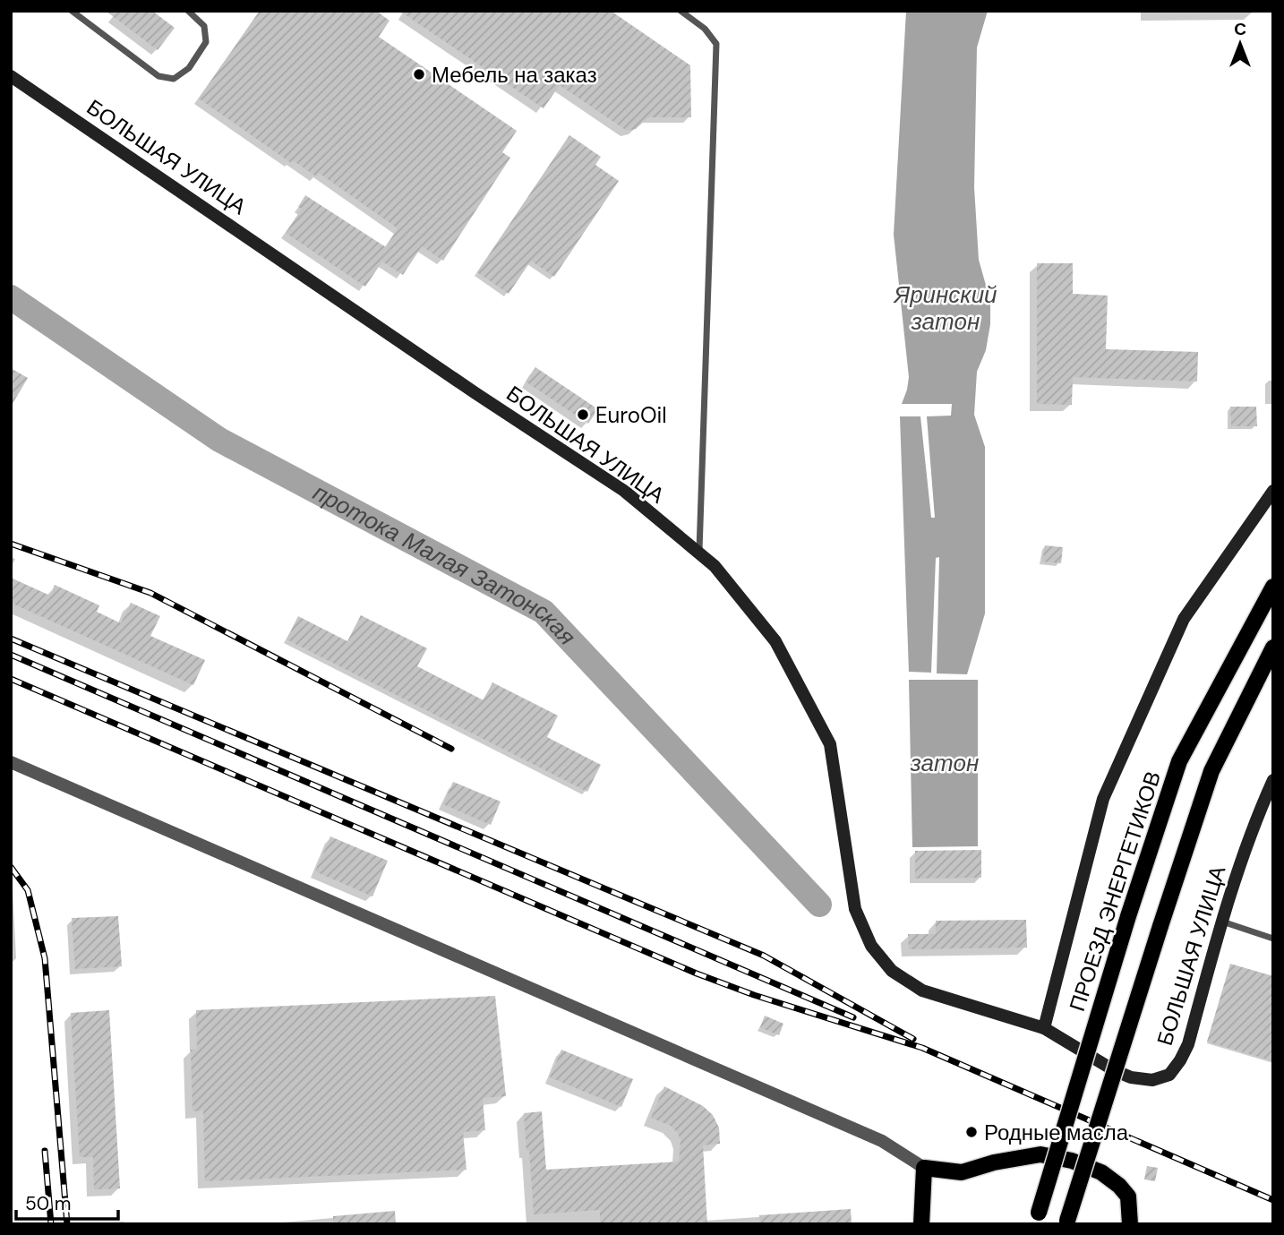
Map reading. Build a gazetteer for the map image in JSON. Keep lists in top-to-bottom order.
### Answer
{
  "streets": {
    "main road": ["БОЛЬШАЯ УЛИЦА", "ПРОЕЗД ЭНЕРГЕТИКОВ"]
  },
  "water": ["Яринский затон", "протока Малая Затонская", "затон"],
  "places": ["Мебель на заказ", "EuroOil", "Родные масла"],
  "scale_bar": "50 m",
  "north": "top"
}
